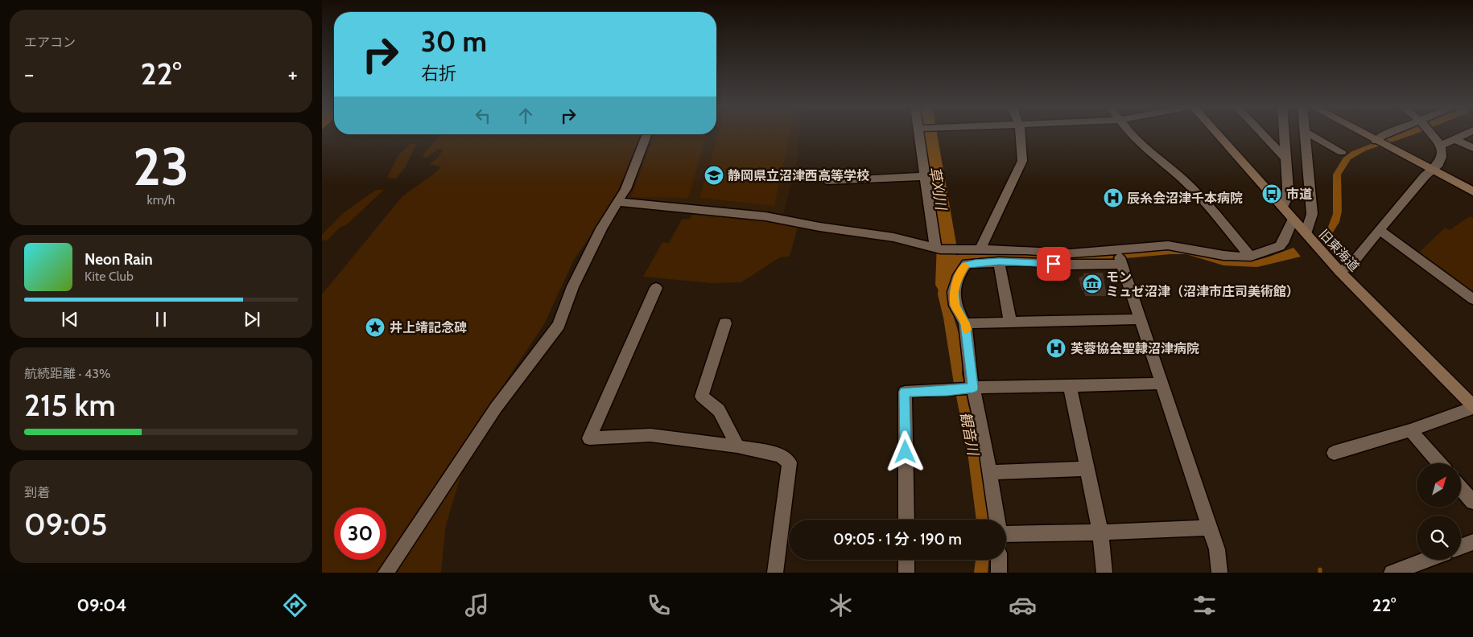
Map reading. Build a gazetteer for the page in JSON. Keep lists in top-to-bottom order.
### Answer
{
  "streets": {
    "street": ["旧東海道"]
  },
  "water": ["草刈川", "観音川"],
  "places": {
    "school or university": ["静岡県立沼津西高等学校"],
    "bus stop": ["市道"],
    "hospital": ["辰糸会沼津千本病院", "芙蓉協会聖隷沼津病院"],
    "museum": ["モン ミュゼ沼津（沼津市庄司美術館）"],
    "place": ["井上靖記念碑"]
  },
  "north": "top right",
  "page": {
    "tile": [
      "エアコン",
      ["23", "km/h"],
      ["航続距離 · 43%", "215 km"],
      ["到着", "09:05"]
    ],
    "turn": ["30 m", "右折"],
    "heat": ["−", "22°", "+"],
    "song": ["Neon Rain", "Kite Club"],
    "limit": "30",
    "trip": "09:05 · 1 分 · 190 m",
    "tabs": ["09:04", "22°"]
  }
}
